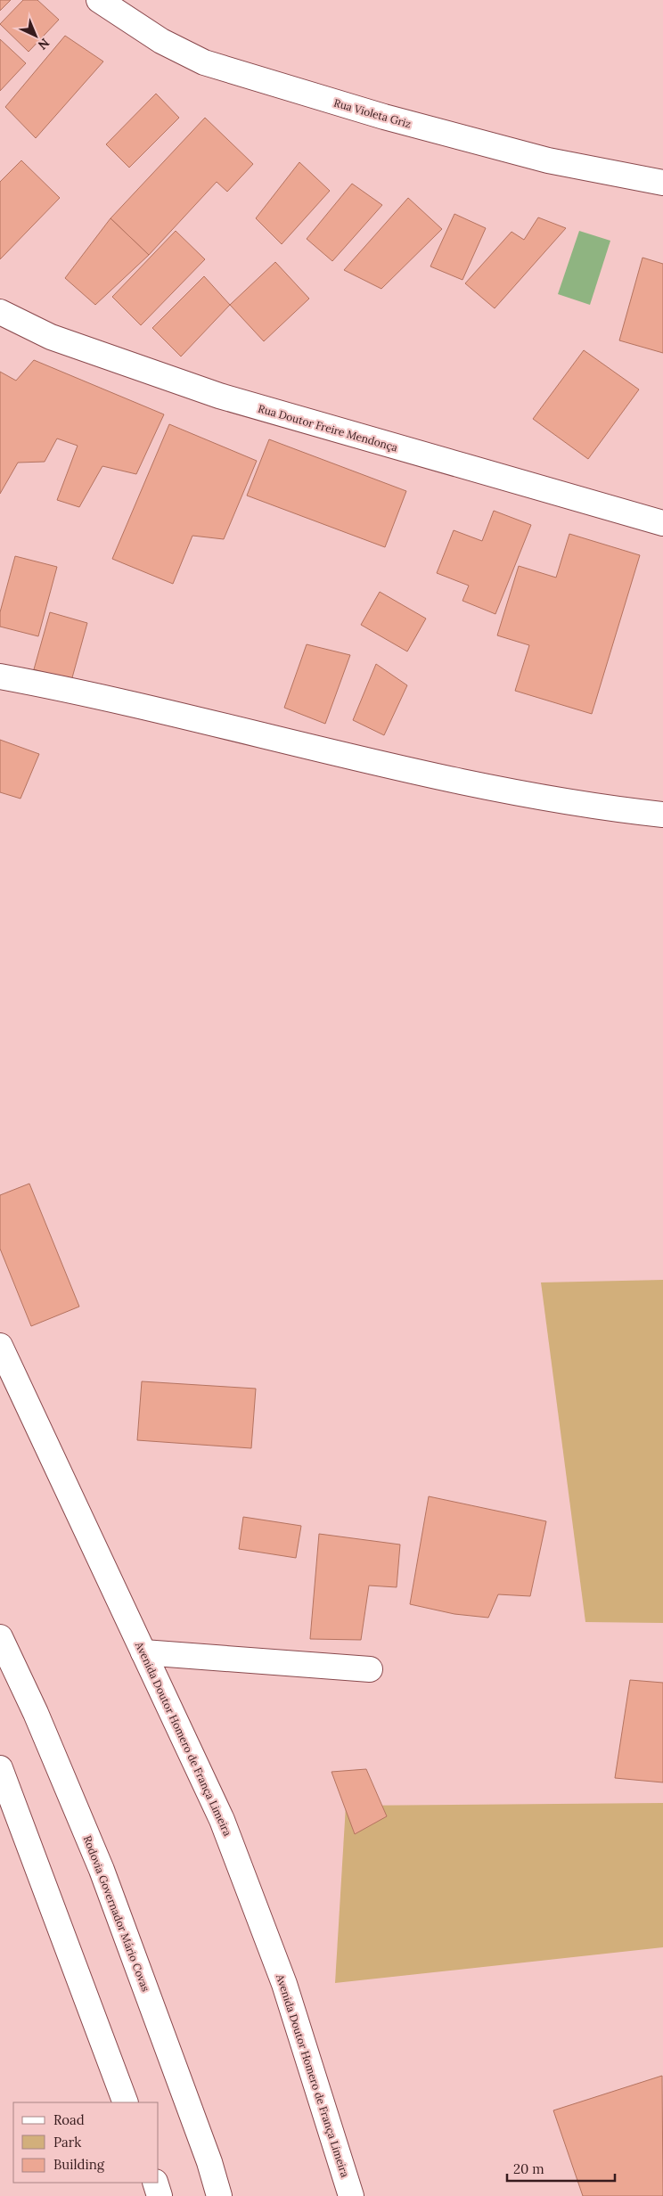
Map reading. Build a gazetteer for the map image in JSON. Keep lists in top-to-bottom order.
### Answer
{
  "streets": {
    "main road": [
      "Rua Violeta Griz",
      "Rua Doutor Freire Mendonça",
      "Avenida Doutor Homero de França Limeira",
      "Rodovia Governador Mário Covas"
    ]
  },
  "legend": ["Road", "Park", "Building"],
  "scale_bar": "20 m",
  "north": "bottom right"
}
